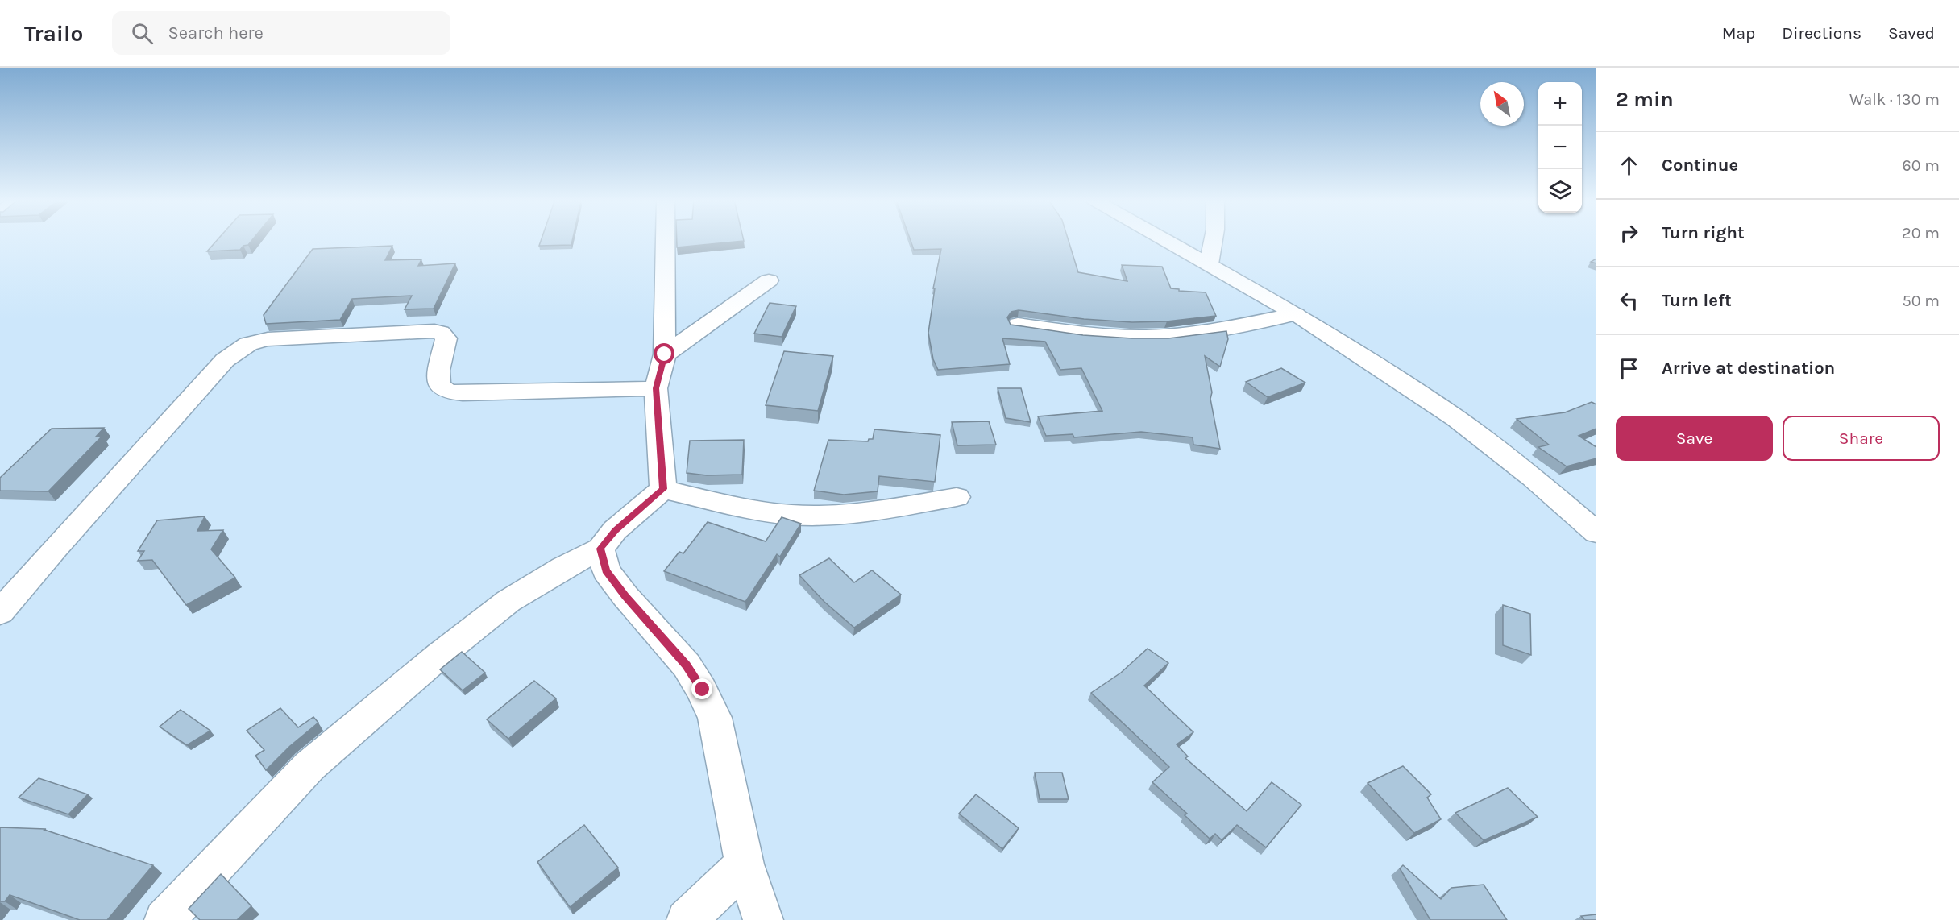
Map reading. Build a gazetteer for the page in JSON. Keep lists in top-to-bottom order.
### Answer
{
  "north": "top left",
  "page": {
    "header": "Trailo",
    "search": "Search here",
    "nav": ["Map", "Directions", "Saved"],
    "heading": ["2 min", "Walk · 130 m"],
    "map_buttons": ["+", "−"],
    "list": [
      ["Continue", "60 m"],
      ["Turn right", "20 m"],
      ["Turn left", "50 m"],
      "Arrive at destination"
    ],
    "buttons": ["Save", "Share"]
  }
}
